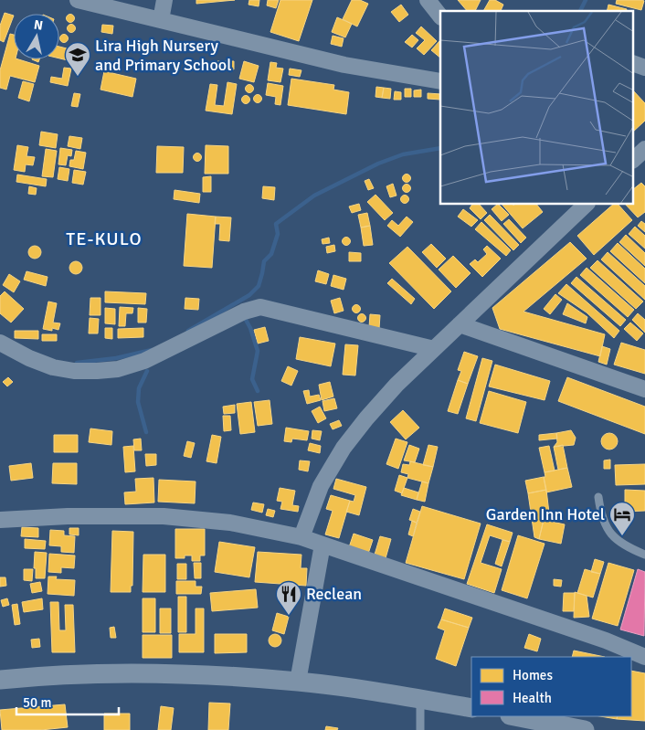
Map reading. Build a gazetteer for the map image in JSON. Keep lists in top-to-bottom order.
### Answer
{
  "districts": ["TE-KULO"],
  "places": {
    "school or university": ["Lira High Nursery and Primary School"],
    "hotel": ["Garden Inn Hotel"],
    "restaurant": ["Reclean"]
  },
  "legend": ["Homes", "Health"],
  "scale_bar": "50 m",
  "north": "top"
}
